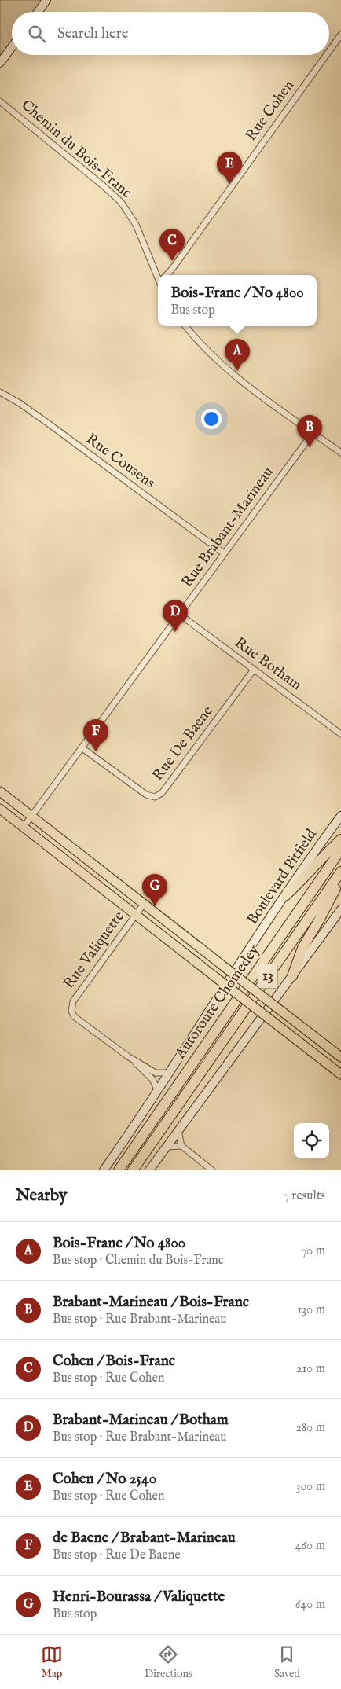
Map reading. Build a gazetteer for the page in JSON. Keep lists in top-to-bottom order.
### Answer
{
  "streets": {
    "highway": ["13", "Autoroute Chomedey"],
    "main road": ["Boulevard Pitfield"],
    "street": [
      "Rue Cohen",
      "Chemin du Bois-Franc",
      "Rue Cousens",
      "Rue Brabant-Marineau",
      "Rue Botham",
      "Rue De Baene",
      "Rue Valiquette"
    ]
  },
  "crossings": [
    ["Rue Cousens", "Rue Brabant-Marineau"],
    ["Rue Brabant-Marineau", "Rue Botham"],
    ["Rue Brabant-Marineau", "Rue De Baene"],
    ["Rue Botham", "Rue De Baene"],
    ["Boulevard Pitfield", "Rue Valiquette"]
  ],
  "page": {
    "search": "Search here",
    "pins": [
      "E",
      "C",
      "A",
      "B",
      "D",
      "F",
      "G"
    ],
    "popup": ["Bois-Franc / No 4800", "Bus stop"],
    "heading": ["Nearby", "7 results"],
    "list": [
      {
        "mark": "A",
        "name": "Bois-Franc / No 4800",
        "note": "Bus stop · Chemin du Bois-Franc",
        "value": "70 m"
      },
      {
        "mark": "B",
        "name": "Brabant-Marineau / Bois-Franc",
        "note": "Bus stop · Rue Brabant-Marineau",
        "value": "130 m"
      },
      {
        "mark": "C",
        "name": "Cohen / Bois-Franc",
        "note": "Bus stop · Rue Cohen",
        "value": "210 m"
      },
      {
        "mark": "D",
        "name": "Brabant-Marineau / Botham",
        "note": "Bus stop · Rue Brabant-Marineau",
        "value": "280 m"
      },
      {
        "mark": "E",
        "name": "Cohen / No 2540",
        "note": "Bus stop · Rue Cohen",
        "value": "300 m"
      },
      {
        "mark": "F",
        "name": "de Baene / Brabant-Marineau",
        "note": "Bus stop · Rue De Baene",
        "value": "460 m"
      },
      {
        "mark": "G",
        "name": "Henri-Bourassa / Valiquette",
        "note": "Bus stop",
        "value": "640 m"
      }
    ],
    "nav": ["Map", "Directions", "Saved"]
  }
}
